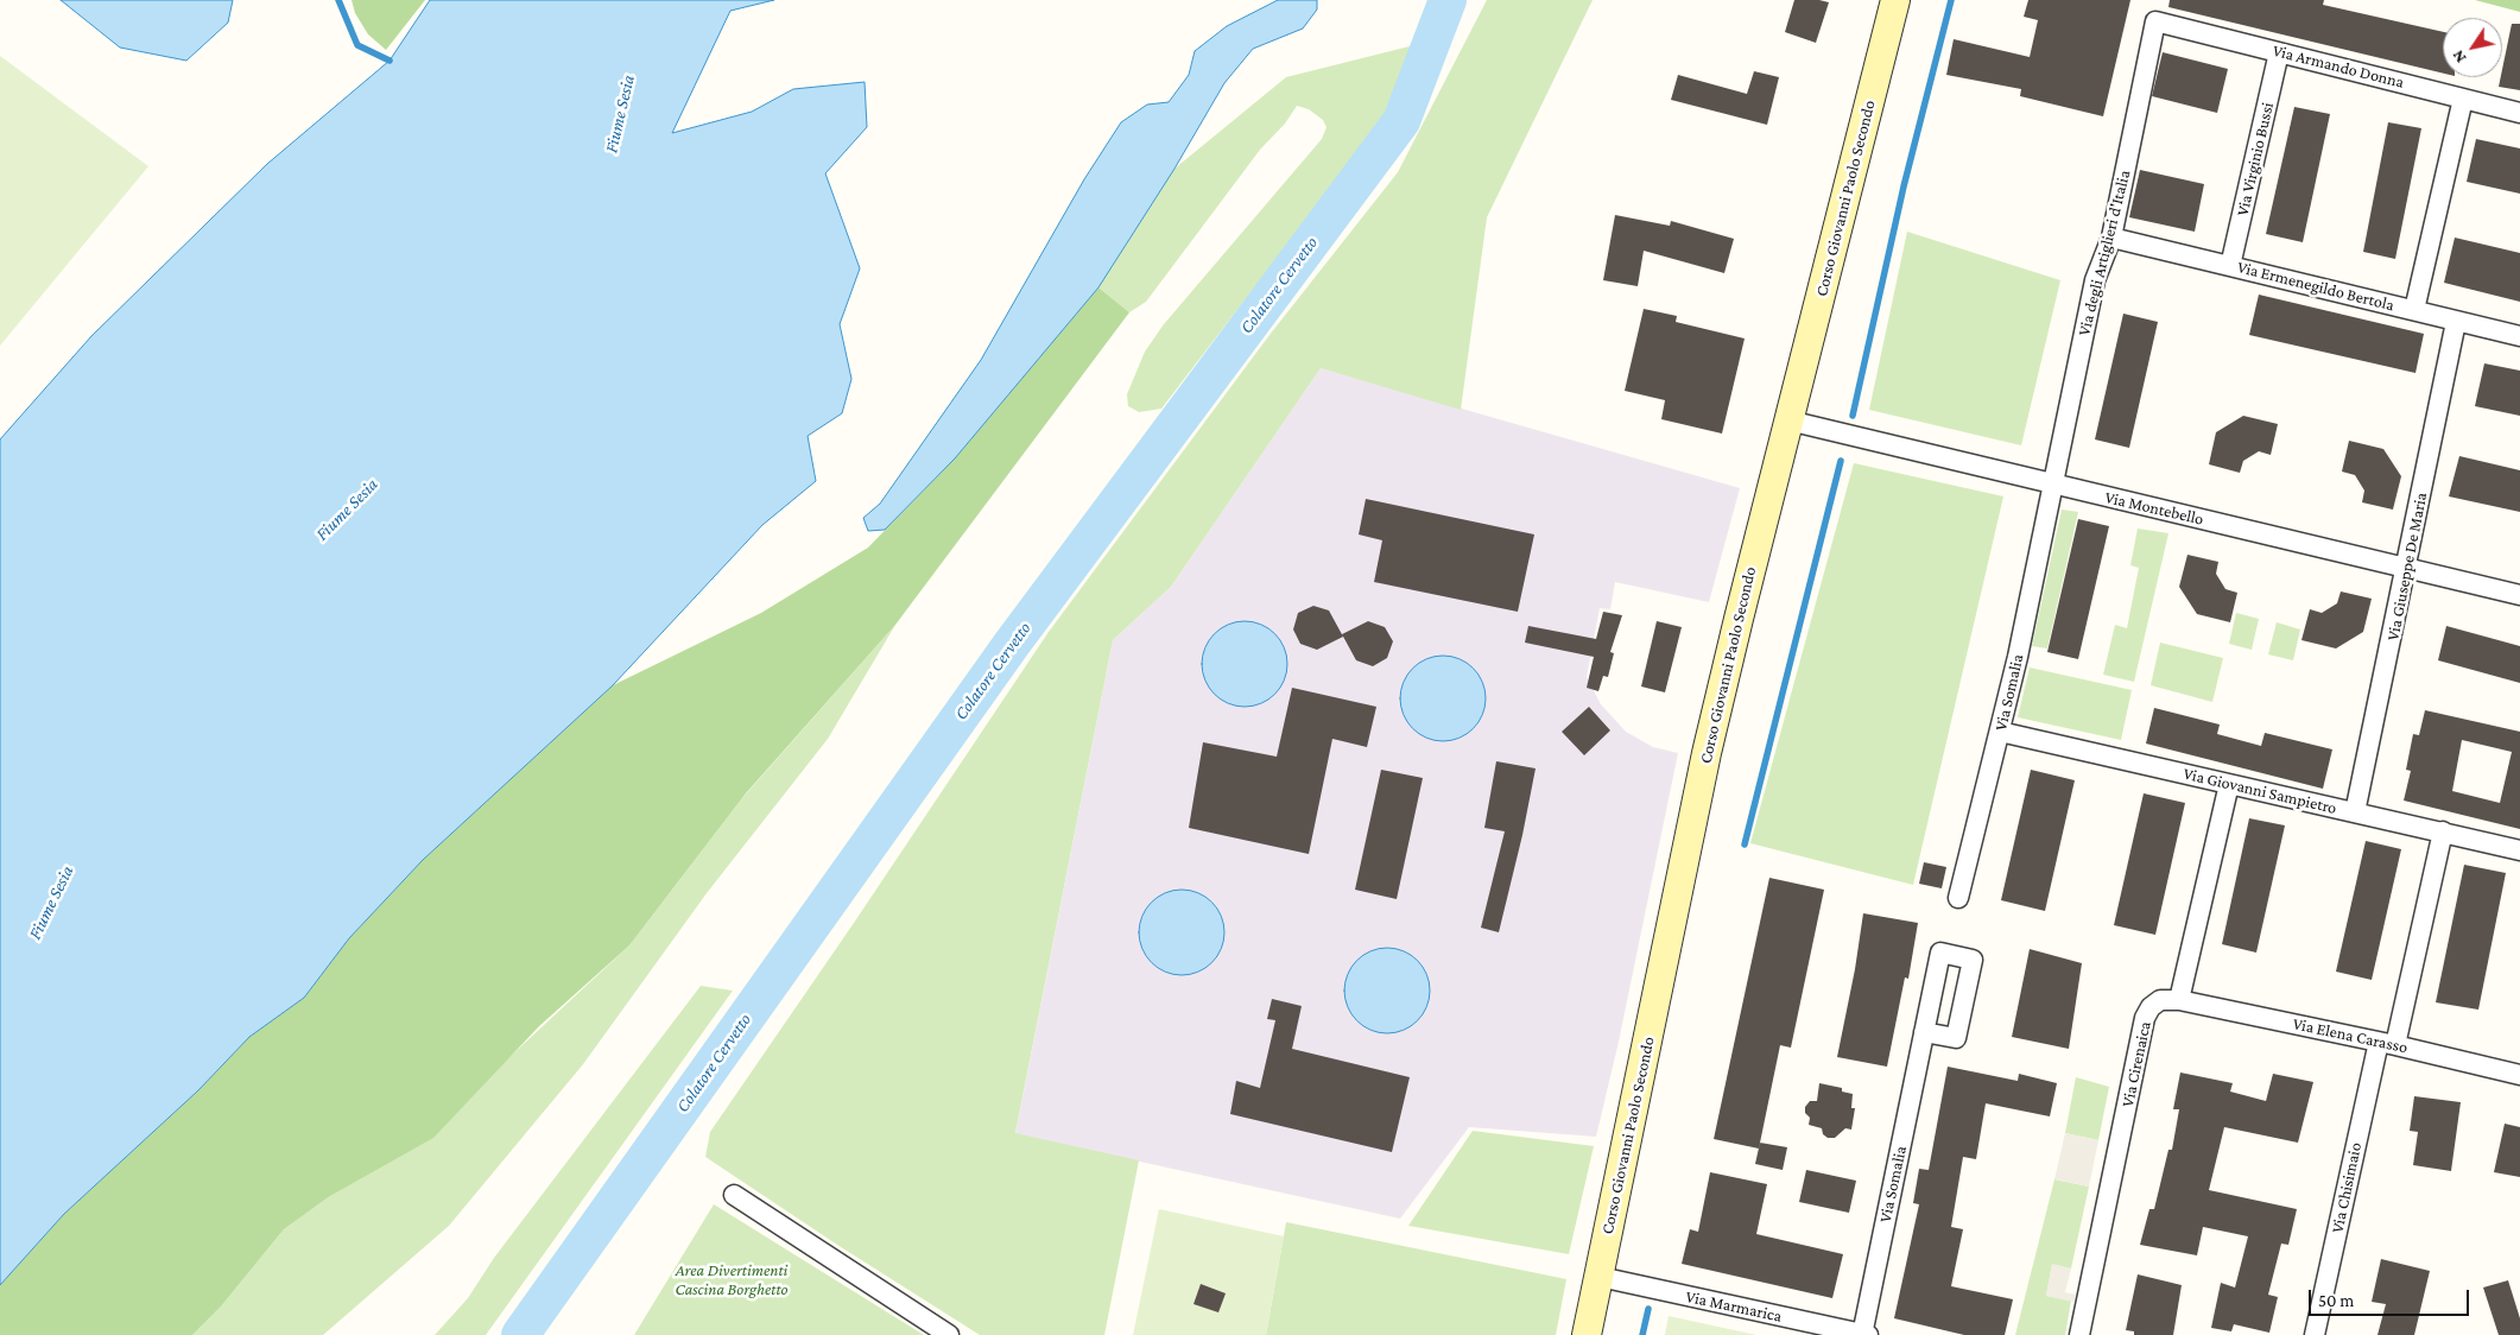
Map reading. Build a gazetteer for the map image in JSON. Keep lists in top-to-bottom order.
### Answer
{
  "streets": {
    "main road": ["Corso Giovanni Paolo Secondo"],
    "street": [
      "Via Armando Donna",
      "Via Virginio Bussi",
      "Via degli Artiglieri d'Italia",
      "Via Ermenegildo Bertola",
      "Via Montebello",
      "Via Giuseppe De Maria",
      "Via Somalia",
      "Via Giovanni Sampietro",
      "Via Elena Carasso",
      "Via Cirenaica",
      "Via Chisimaio",
      "Via Marmarica"
    ]
  },
  "crossings": [
    ["Via Armando Donna", "Via Virginio Bussi"],
    ["Via Armando Donna", "Via degli Artiglieri d'Italia"],
    ["Via Virginio Bussi", "Via Ermenegildo Bertola"],
    ["Corso Giovanni Paolo Secondo", "Via Montebello"],
    ["Corso Giovanni Paolo Secondo", "Via Marmarica"],
    ["Via degli Artiglieri d'Italia", "Via Ermenegildo Bertola"],
    ["Via degli Artiglieri d'Italia", "Via Montebello"],
    ["Via degli Artiglieri d'Italia", "Via Somalia"],
    ["Via Ermenegildo Bertola", "Via Giuseppe De Maria"],
    ["Via Montebello", "Via Giuseppe De Maria"],
    ["Via Montebello", "Via Somalia"],
    ["Via Giuseppe De Maria", "Via Giovanni Sampietro"],
    ["Via Somalia", "Via Giovanni Sampietro"],
    ["Via Somalia", "Via Marmarica"],
    ["Via Giovanni Sampietro", "Via Chisimaio"],
    ["Via Elena Carasso", "Via Cirenaica"],
    ["Via Elena Carasso", "Via Chisimaio"]
  ],
  "water": ["Fiume Sesia", "Colatore Cervetto"],
  "parks": ["Area Divertimenti Cascina Borghetto"],
  "scale_bar": "50 m",
  "north": "bottom left"
}
